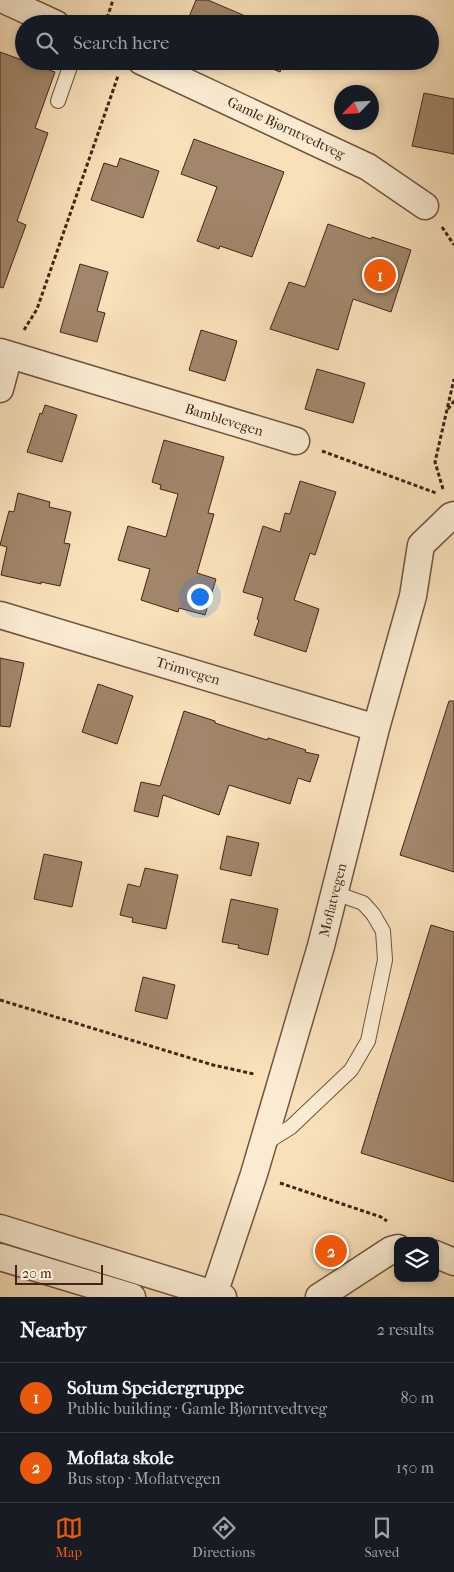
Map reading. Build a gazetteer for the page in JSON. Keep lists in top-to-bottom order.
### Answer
{
  "streets": {
    "street": [
      "Gamle Bjørntvedtveg",
      "Bamblevegen",
      "Trimvegen",
      "Moflatvegen"
    ]
  },
  "crossings": [
    ["Trimvegen", "Moflatvegen"]
  ],
  "scale_bar": "20 m",
  "north": "bottom left",
  "page": {
    "search": "Search here",
    "pins": ["1", "2"],
    "scale": "20 m",
    "heading": ["Nearby", "2 results"],
    "list": [
      {
        "mark": "1",
        "name": "Solum Speidergruppe",
        "note": "Public building · Gamle Bjørntvedtveg",
        "value": "80 m"
      },
      {
        "mark": "2",
        "name": "Moflata skole",
        "note": "Bus stop · Moflatvegen",
        "value": "150 m"
      }
    ],
    "nav": ["Map", "Directions", "Saved"]
  }
}
